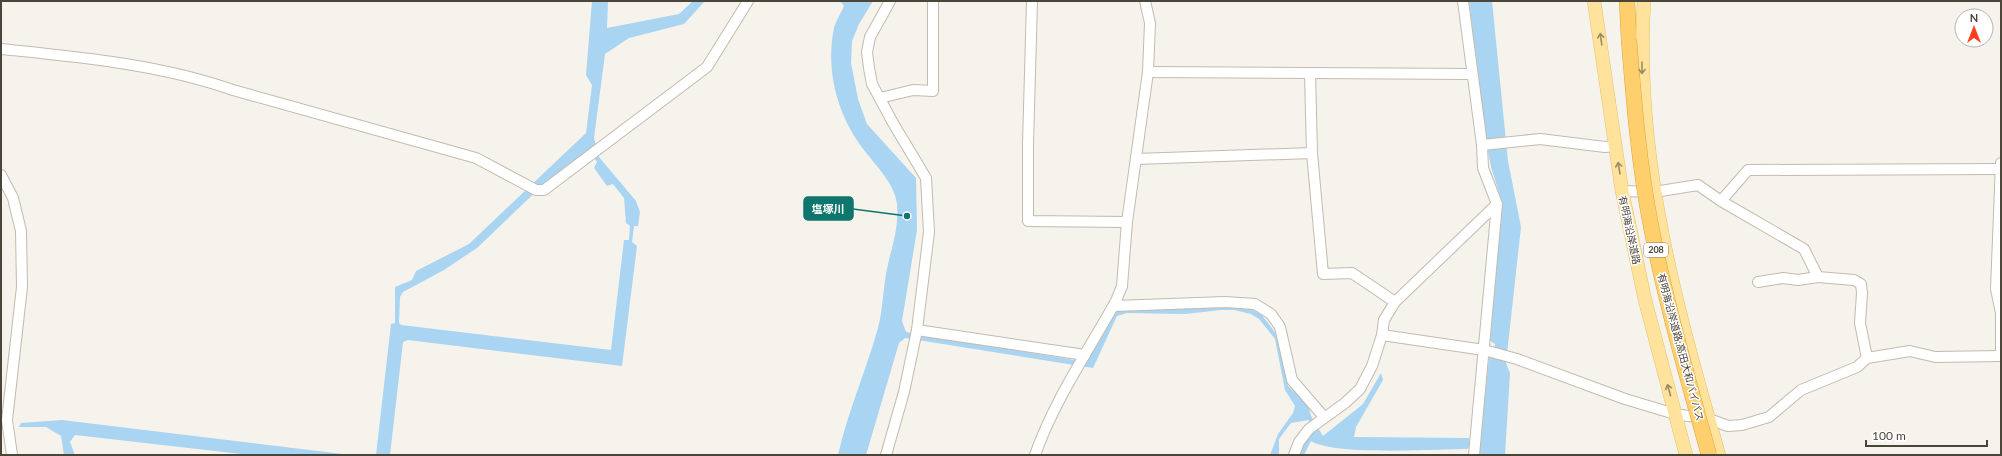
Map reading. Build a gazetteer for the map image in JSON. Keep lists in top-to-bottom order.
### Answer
{
  "streets": {
    "highway": ["208", "有明海沿岸道路;高田大和バイパス"],
    "main road": ["有明海沿岸道路"]
  },
  "places": ["塩塚川"],
  "scale_bar": "100 m",
  "north": "top"
}
